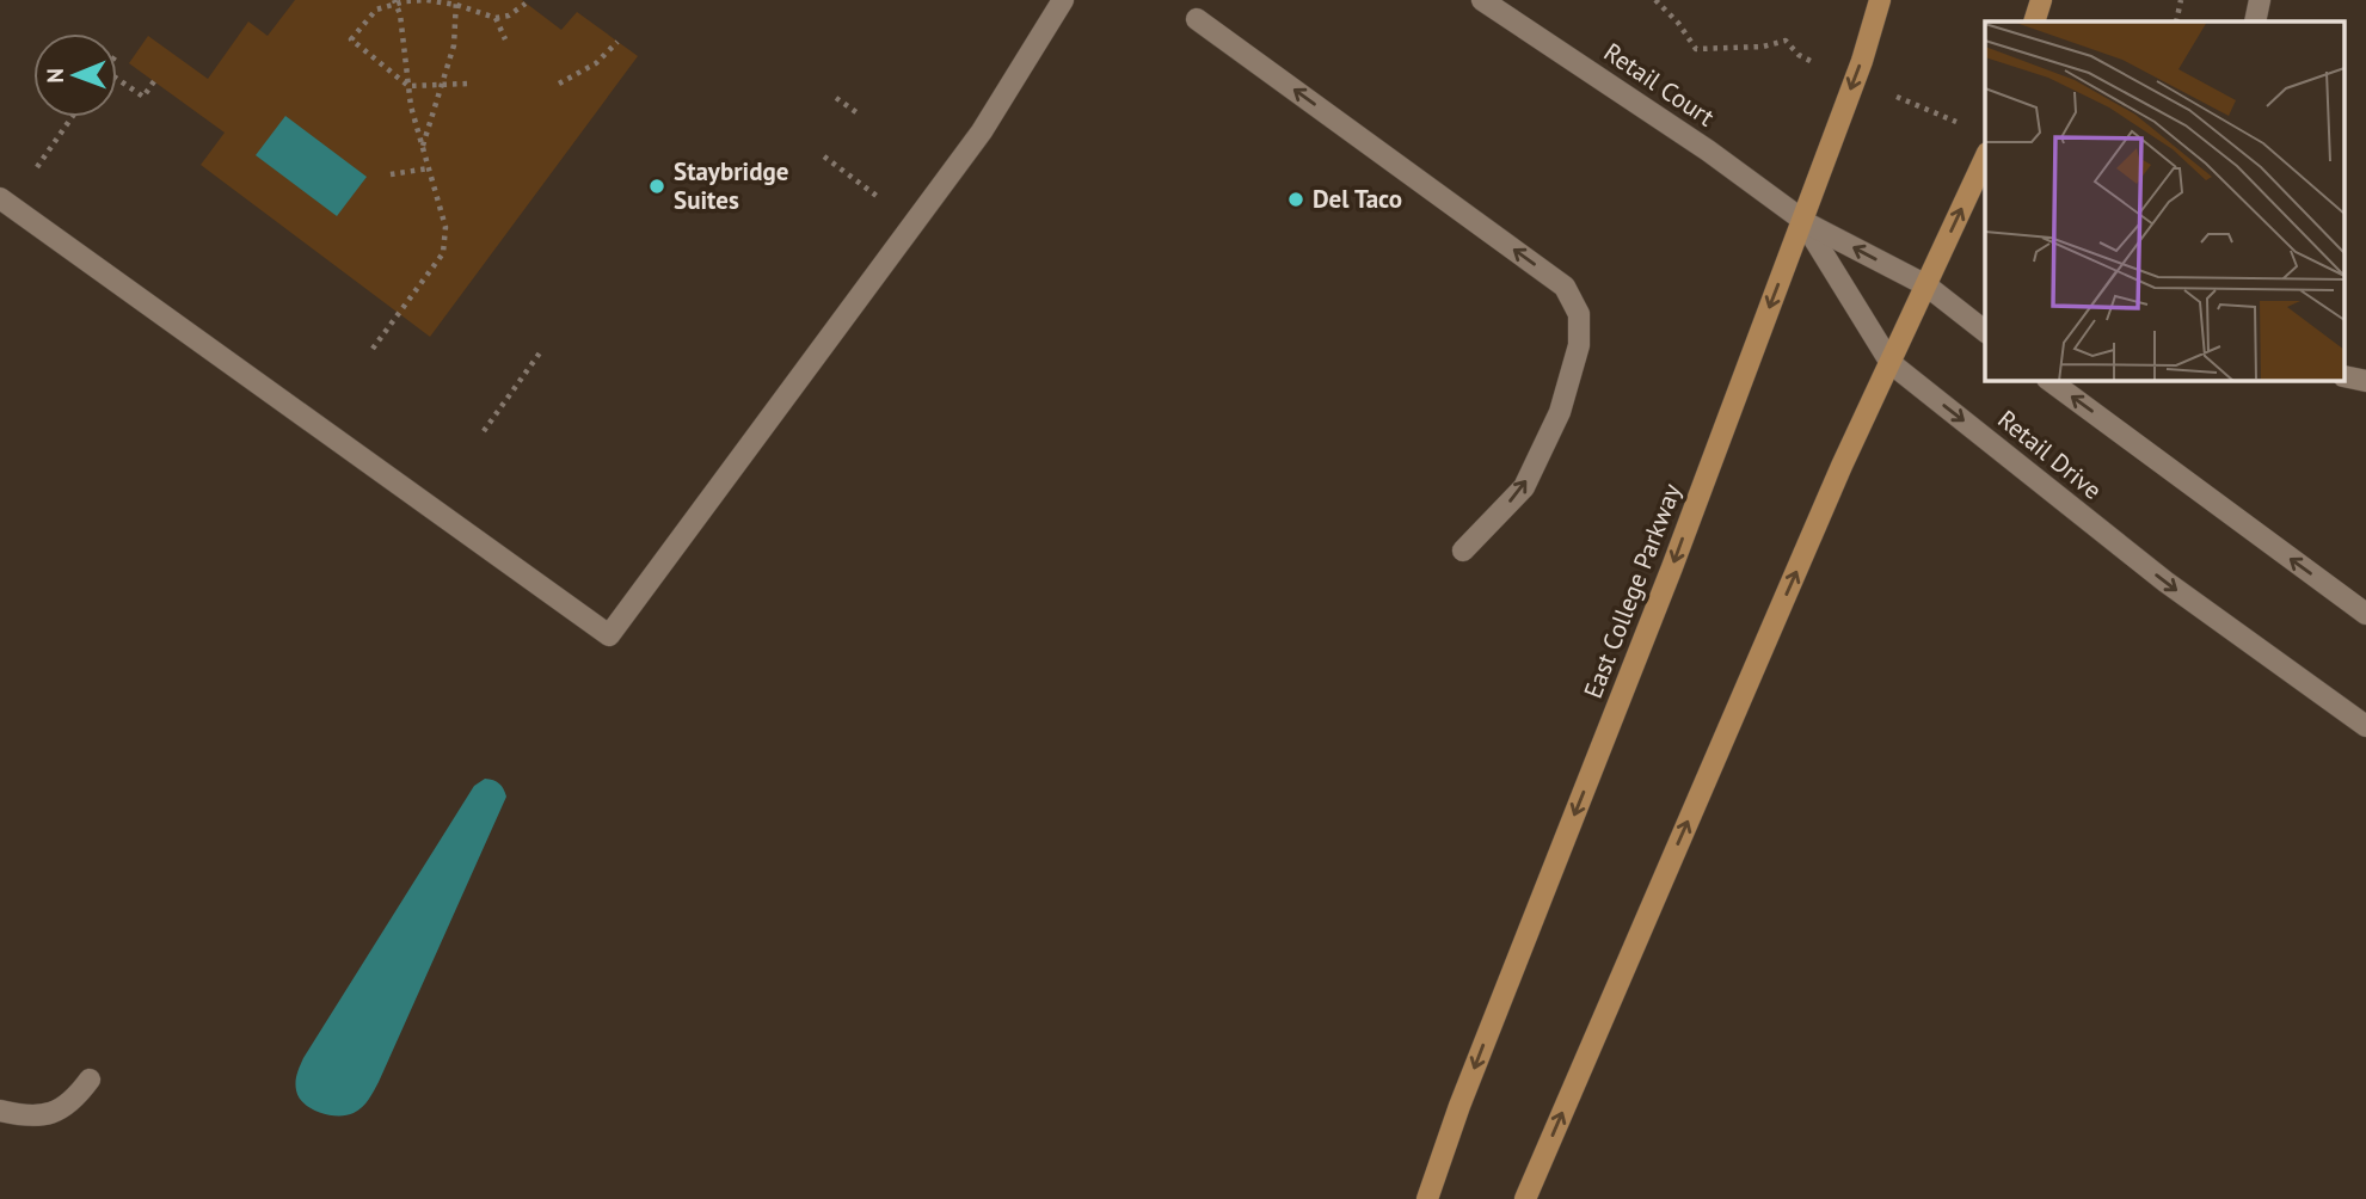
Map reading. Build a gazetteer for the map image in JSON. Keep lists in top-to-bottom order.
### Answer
{
  "streets": {
    "main road": ["East College Parkway"],
    "street": ["Retail Court", "Retail Drive"]
  },
  "crossings": [
    ["Retail Court", "Retail Drive"],
    ["Retail Court", "East College Parkway"],
    ["Retail Drive", "East College Parkway"]
  ],
  "places": ["Staybridge Suites", "Del Taco"],
  "north": "left"
}
